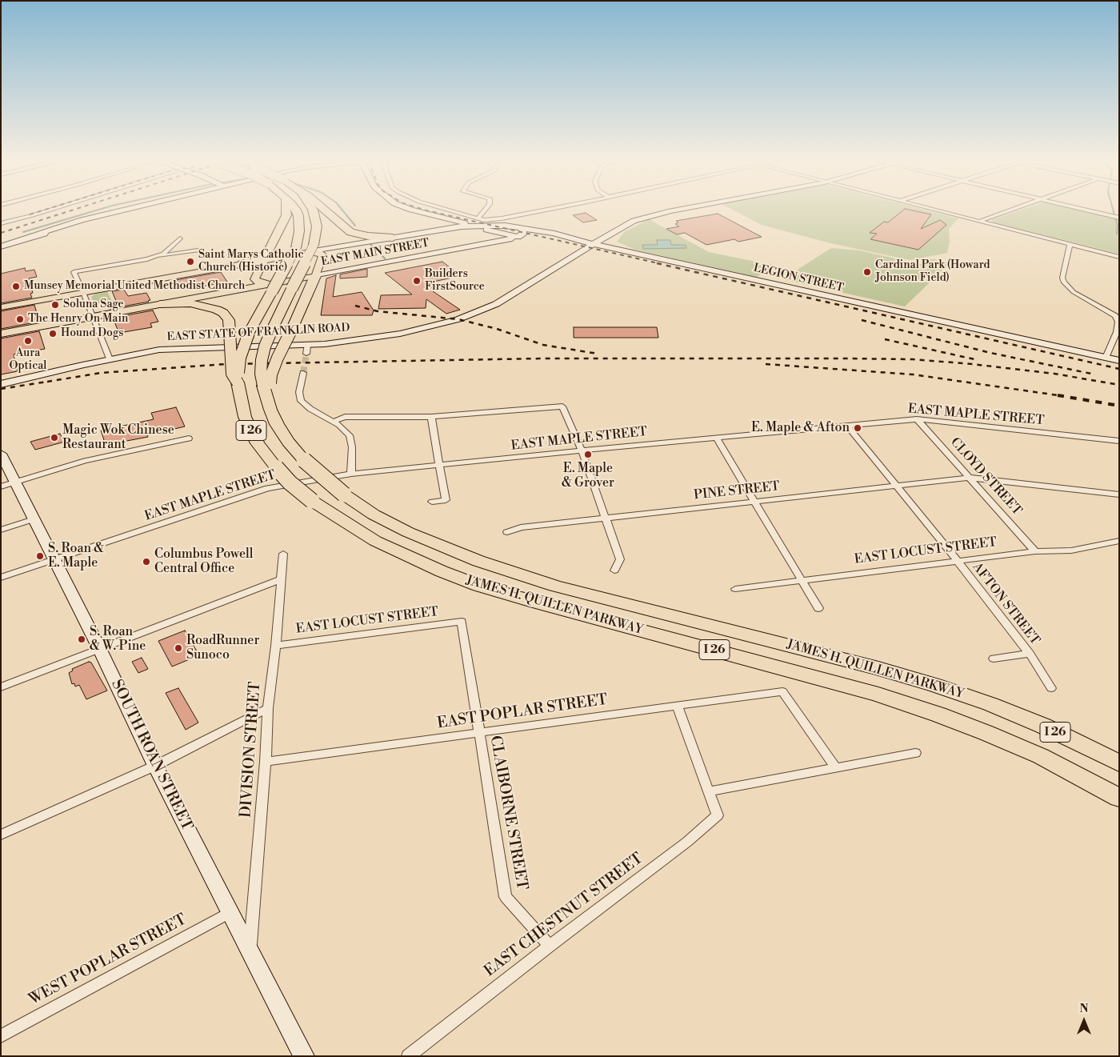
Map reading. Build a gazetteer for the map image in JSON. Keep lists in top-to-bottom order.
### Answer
{
  "streets": {
    "highway": ["I 26", "JAMES H. QUILLEN PARKWAY"],
    "main road": [
      "EAST MAIN STREET",
      "LEGION STREET",
      "EAST STATE OF FRANKLIN ROAD",
      "SOUTH ROAN STREET"
    ],
    "street": [
      "EAST MAPLE STREET",
      "CLOYD STREET",
      "PINE STREET",
      "EAST LOCUST STREET",
      "AFTON STREET",
      "EAST POPLAR STREET",
      "DIVISION STREET",
      "CLAIBORNE STREET",
      "EAST CHESTNUT STREET",
      "WEST POPLAR STREET"
    ]
  },
  "crossings": [
    ["EAST MAIN STREET", "LEGION STREET"],
    ["EAST MAIN STREET", "JAMES H. QUILLEN PARKWAY"],
    ["LEGION STREET", "EAST STATE OF FRANKLIN ROAD"],
    ["EAST MAPLE STREET", "CLOYD STREET"],
    ["EAST MAPLE STREET", "AFTON STREET"],
    ["EAST MAPLE STREET", "SOUTH ROAN STREET"],
    ["CLOYD STREET", "PINE STREET"],
    ["CLOYD STREET", "EAST LOCUST STREET"],
    ["PINE STREET", "AFTON STREET"],
    ["EAST LOCUST STREET", "AFTON STREET"],
    ["EAST LOCUST STREET", "DIVISION STREET"],
    ["EAST LOCUST STREET", "CLAIBORNE STREET"],
    ["EAST POPLAR STREET", "DIVISION STREET"],
    ["EAST POPLAR STREET", "CLAIBORNE STREET"],
    ["EAST POPLAR STREET", "EAST CHESTNUT STREET"],
    ["DIVISION STREET", "SOUTH ROAN STREET"],
    ["SOUTH ROAN STREET", "WEST POPLAR STREET"],
    ["CLAIBORNE STREET", "EAST CHESTNUT STREET"]
  ],
  "places": [
    "Saint Marys Catholic Church (Historic)",
    "Cardinal Park (Howard Johnson Field)",
    "Builders FirstSource",
    "Munsey Memorial United Methodist Church",
    "Soluna Sage",
    "The Henry On Main",
    "Hound Dogs",
    "Aura Optical",
    "E. Maple & Afton",
    "Magic Wok Chinese Restaurant",
    "E. Maple & Grover",
    "S. Roan & E. Maple",
    "Columbus Powell Central Office",
    "S. Roan & W. Pine",
    "RoadRunner Sunoco"
  ],
  "north": "top"
}
